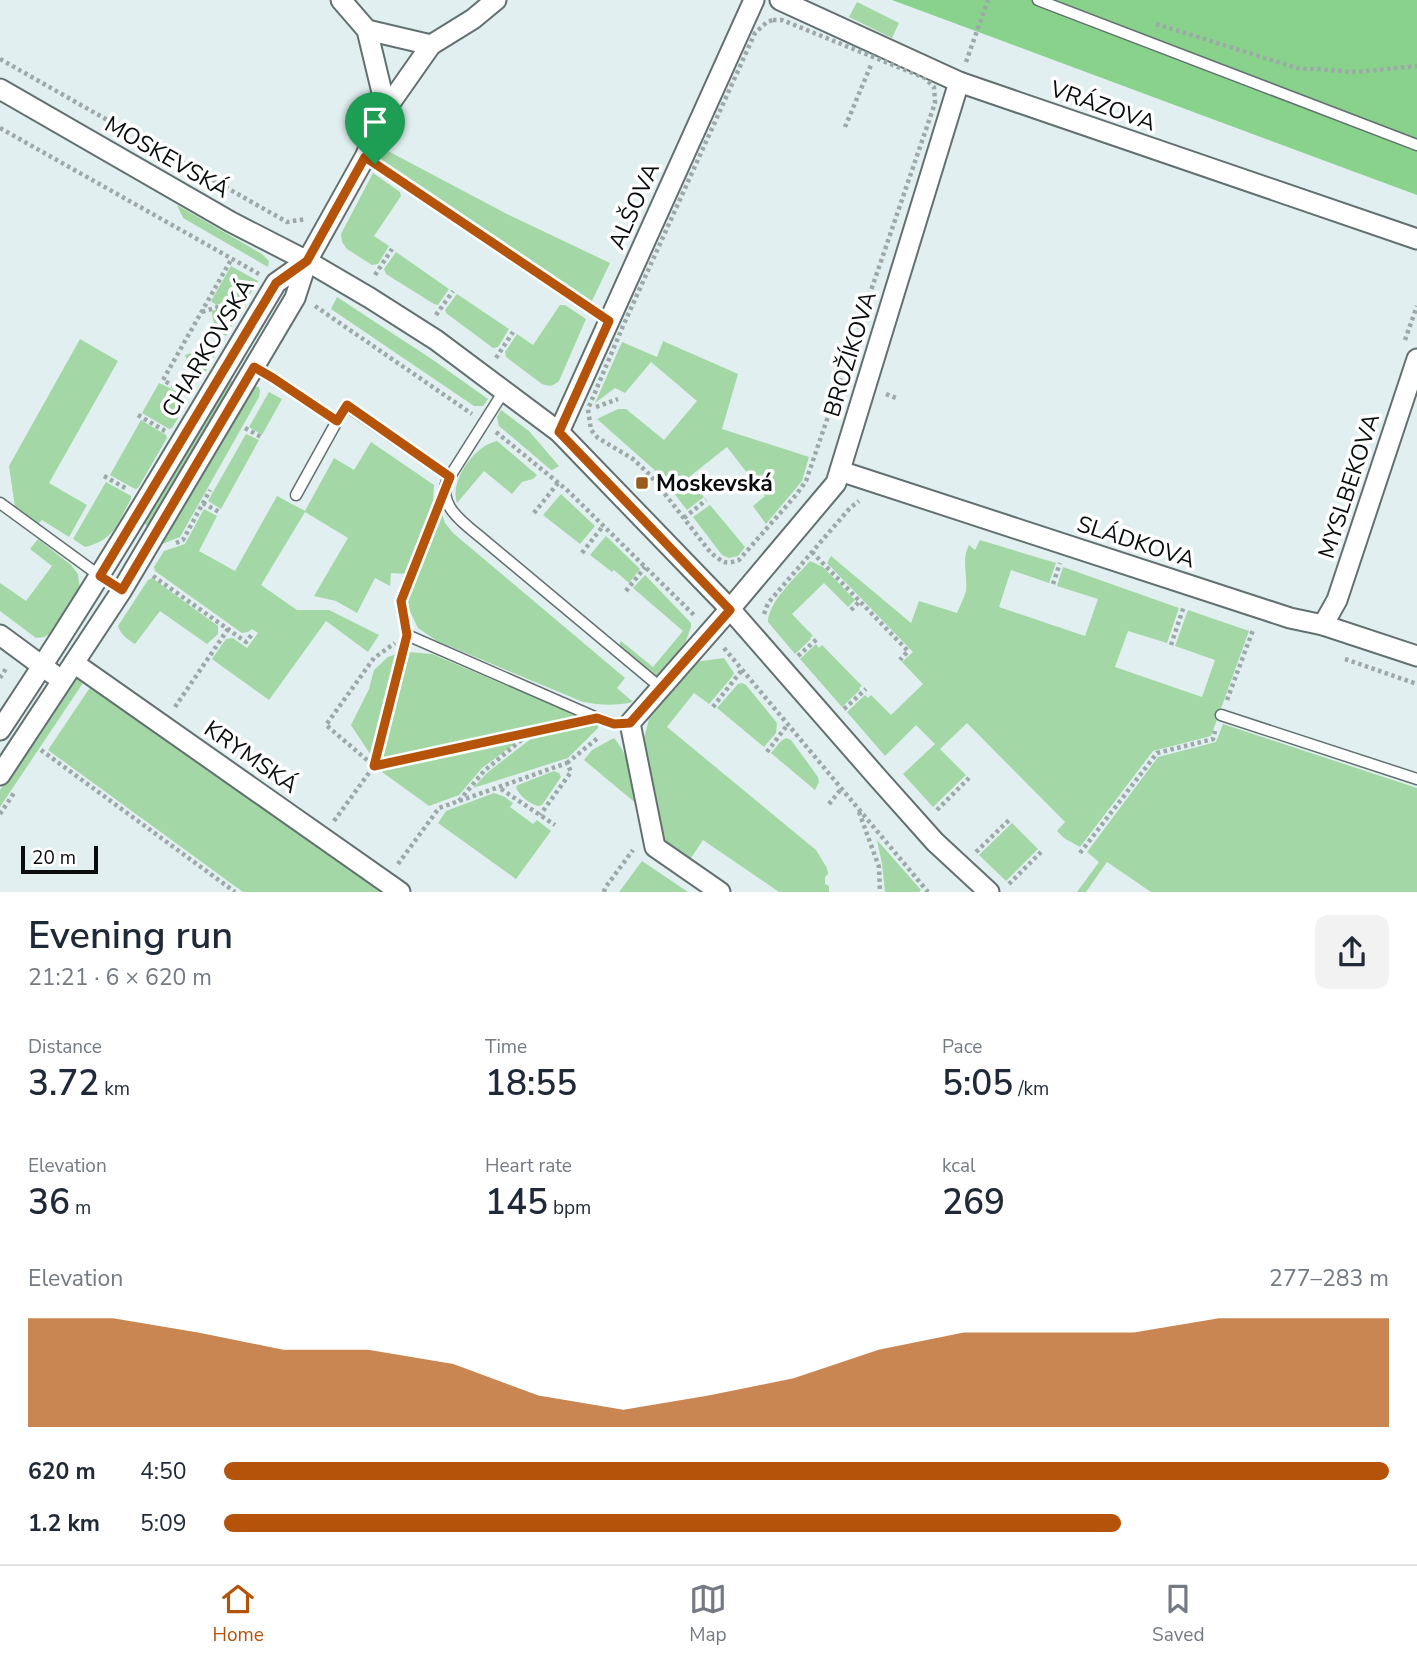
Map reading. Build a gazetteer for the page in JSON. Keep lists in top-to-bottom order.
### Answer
{
  "streets": {
    "street": [
      "VRÁZOVA",
      "MOSKEVSKÁ",
      "ALŠOVA",
      "CHARKOVSKÁ",
      "BROŽÍKOVA",
      "MYSLBEKOVA",
      "SLÁDKOVA",
      "KRYMSKÁ"
    ]
  },
  "crossings": [
    ["VRÁZOVA", "BROŽÍKOVA"],
    ["MOSKEVSKÁ", "ALŠOVA"],
    ["MOSKEVSKÁ", "CHARKOVSKÁ"],
    ["MOSKEVSKÁ", "BROŽÍKOVA"],
    ["BROŽÍKOVA", "SLÁDKOVA"],
    ["MYSLBEKOVA", "SLÁDKOVA"]
  ],
  "places": {
    "transit": ["Moskevská"]
  },
  "scale_bar": "20 m",
  "page": {
    "scale": "20 m",
    "heading": ["Evening run", "21:21 · 6 × 620 m"],
    "stats": [
      ["Distance", "3.72 km"],
      ["Time", "18:55"],
      ["Pace", "5:05 /km"],
      ["Elevation", "36 m"],
      ["Heart rate", "145 bpm"],
      ["kcal", "269"]
    ],
    "chart": ["Elevation", "277–283 m"],
    "list": [
      {
        "name": "620 m",
        "note": "4:50"
      },
      {
        "name": "1.2 km",
        "note": "5:09"
      }
    ],
    "tabs": ["Home", "Map", "Saved"]
  }
}
